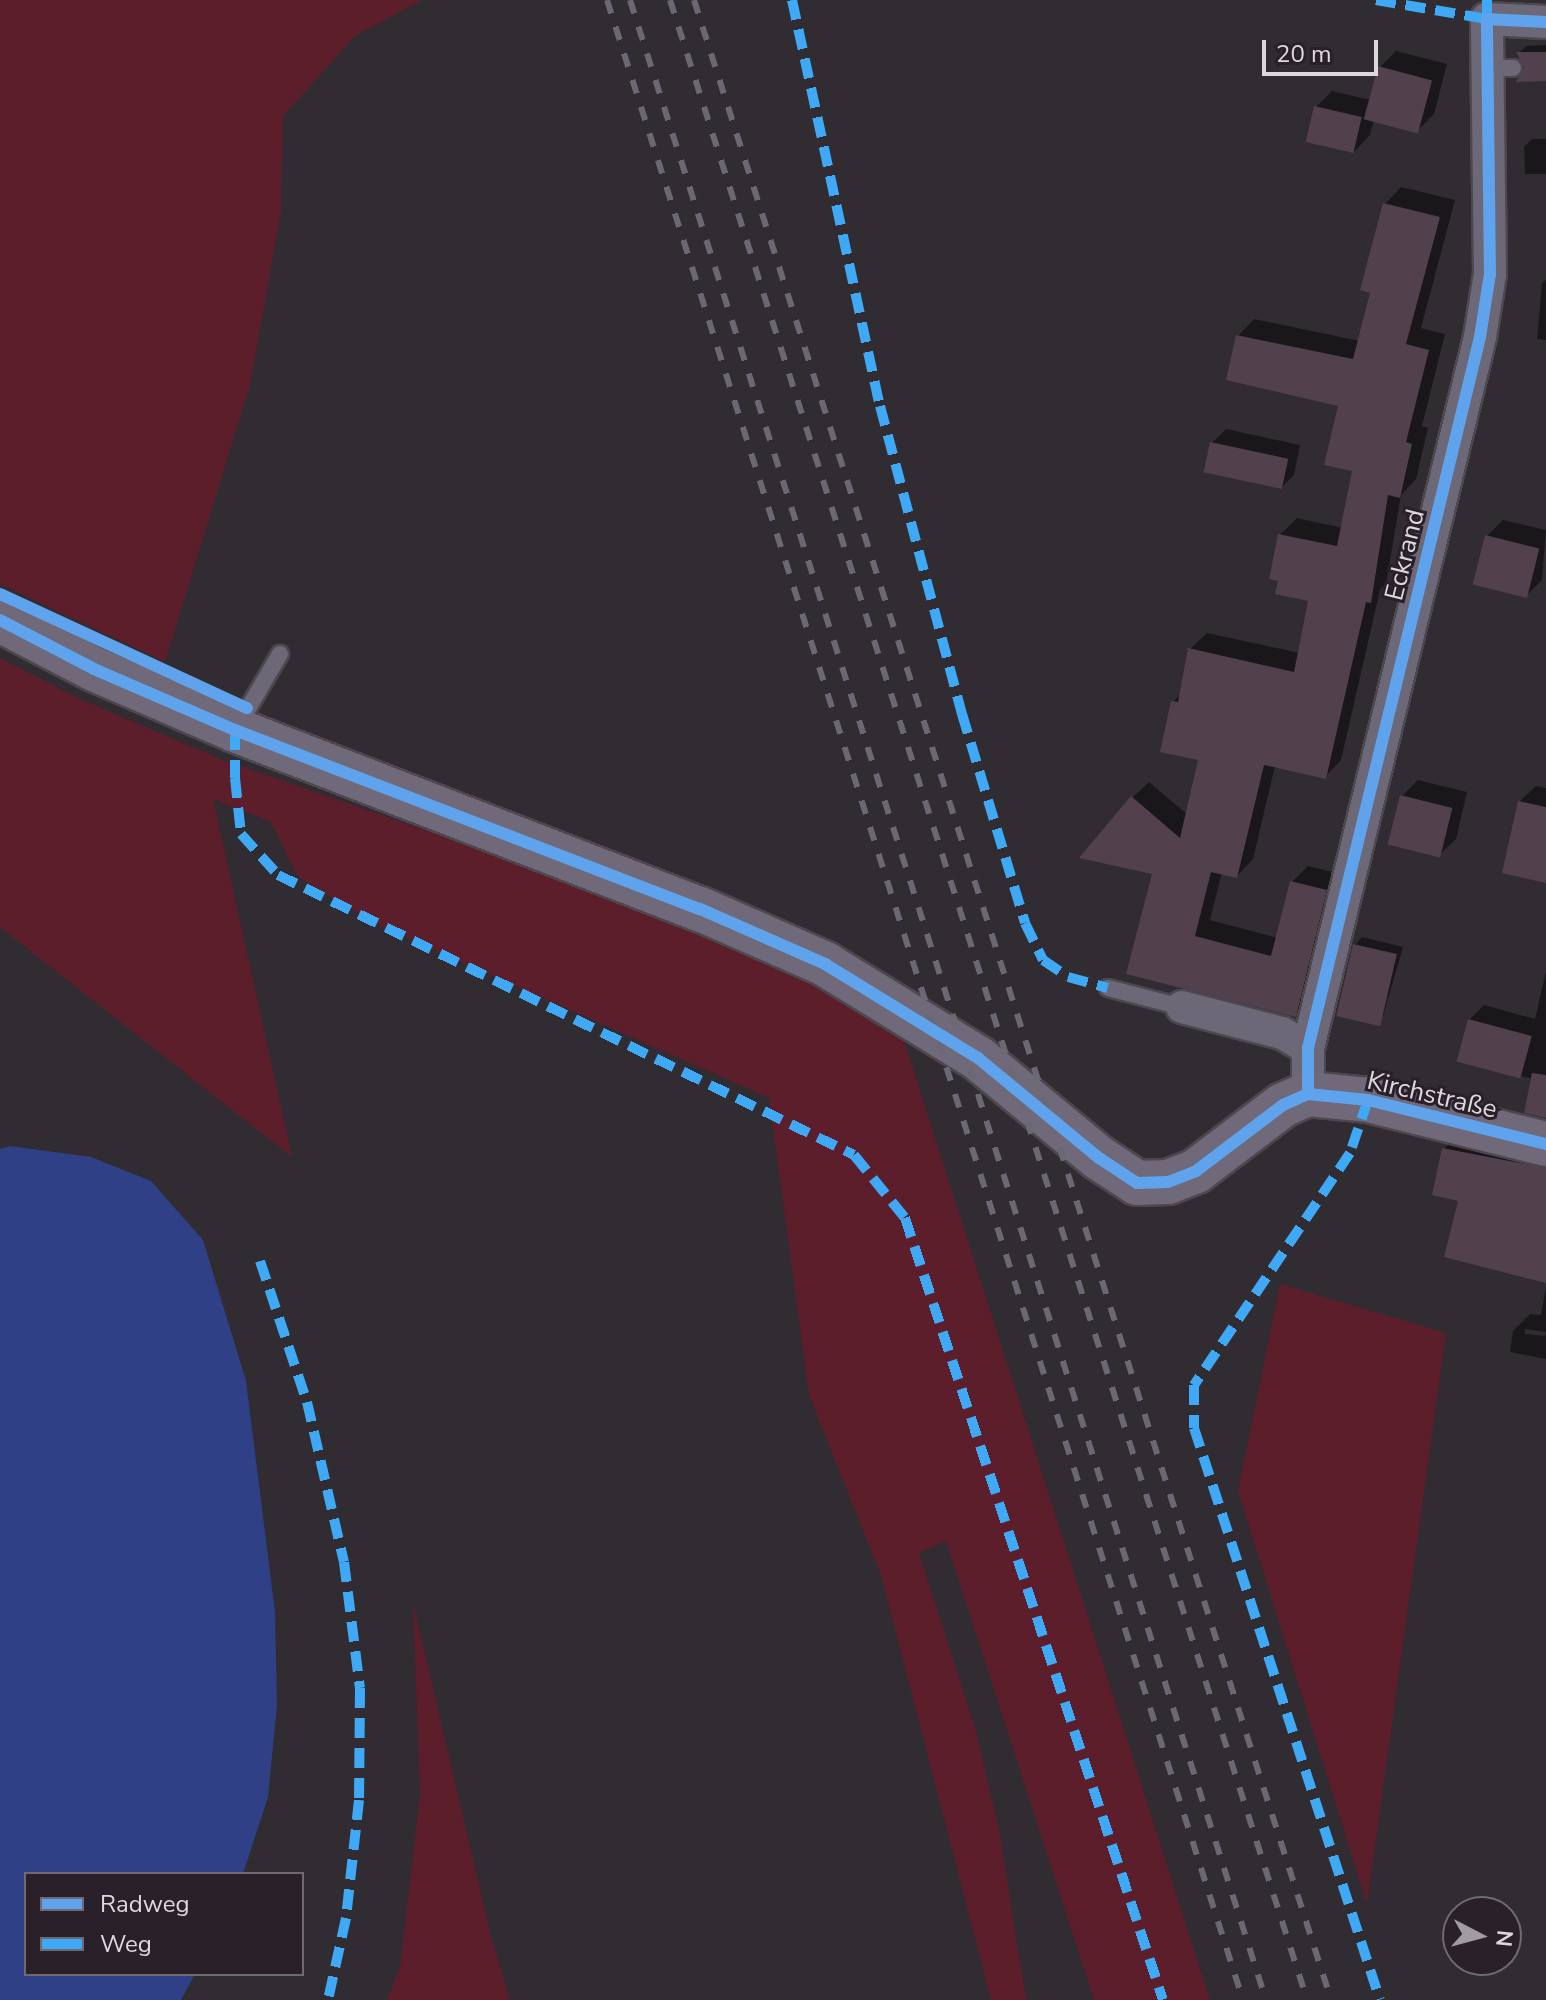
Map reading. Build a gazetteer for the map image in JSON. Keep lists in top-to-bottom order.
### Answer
{
  "streets": {
    "street": ["Eckrand", "Kirchstraße"]
  },
  "crossings": [
    ["Eckrand", "Kirchstraße"]
  ],
  "legend": ["Radweg", "Weg"],
  "scale_bar": "20 m",
  "north": "right"
}
